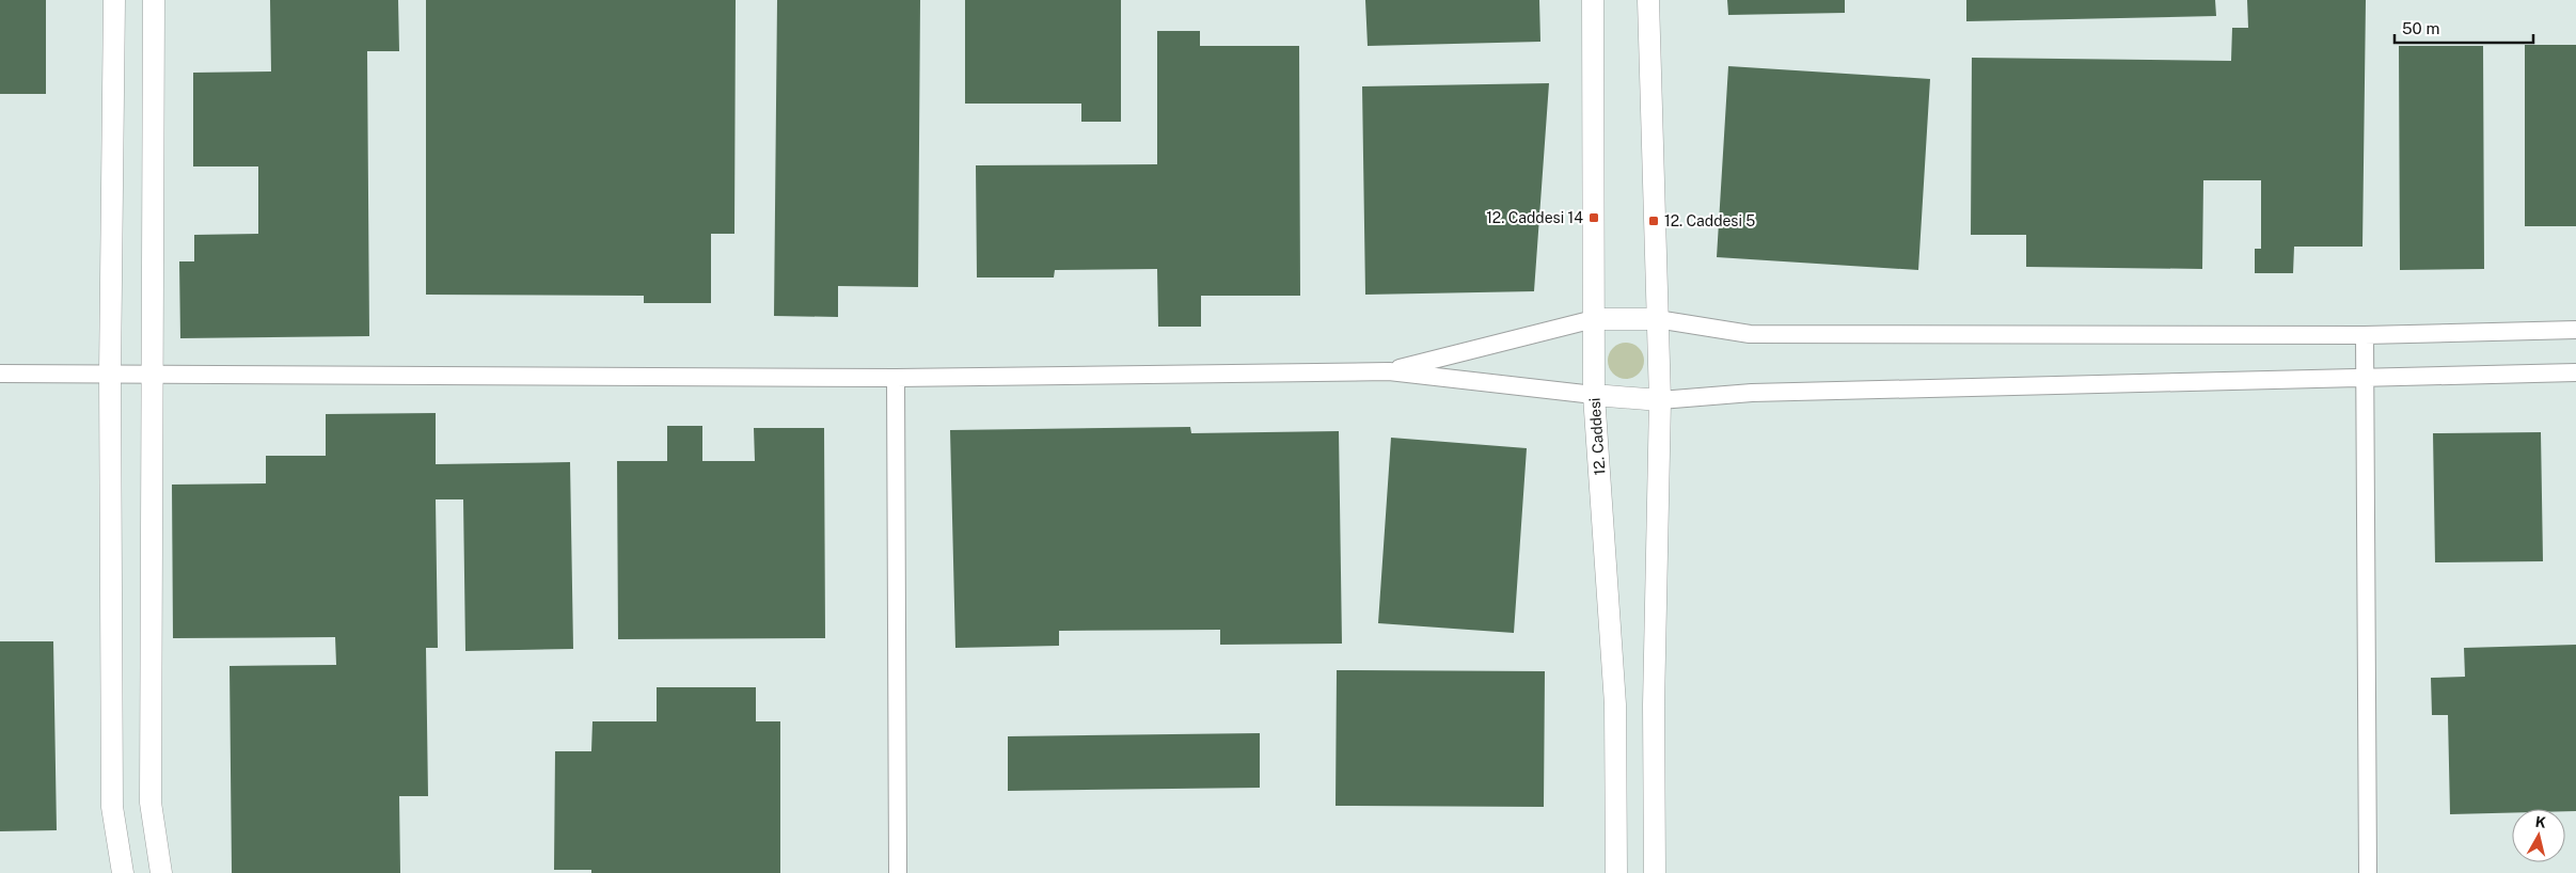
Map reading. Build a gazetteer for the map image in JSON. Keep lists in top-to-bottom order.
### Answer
{
  "streets": {
    "street": ["12. Caddesi"]
  },
  "places": {
    "transit": ["12. Caddesi 14", "12. Caddesi 5"]
  },
  "scale_bar": "50 m",
  "north": "top"
}
